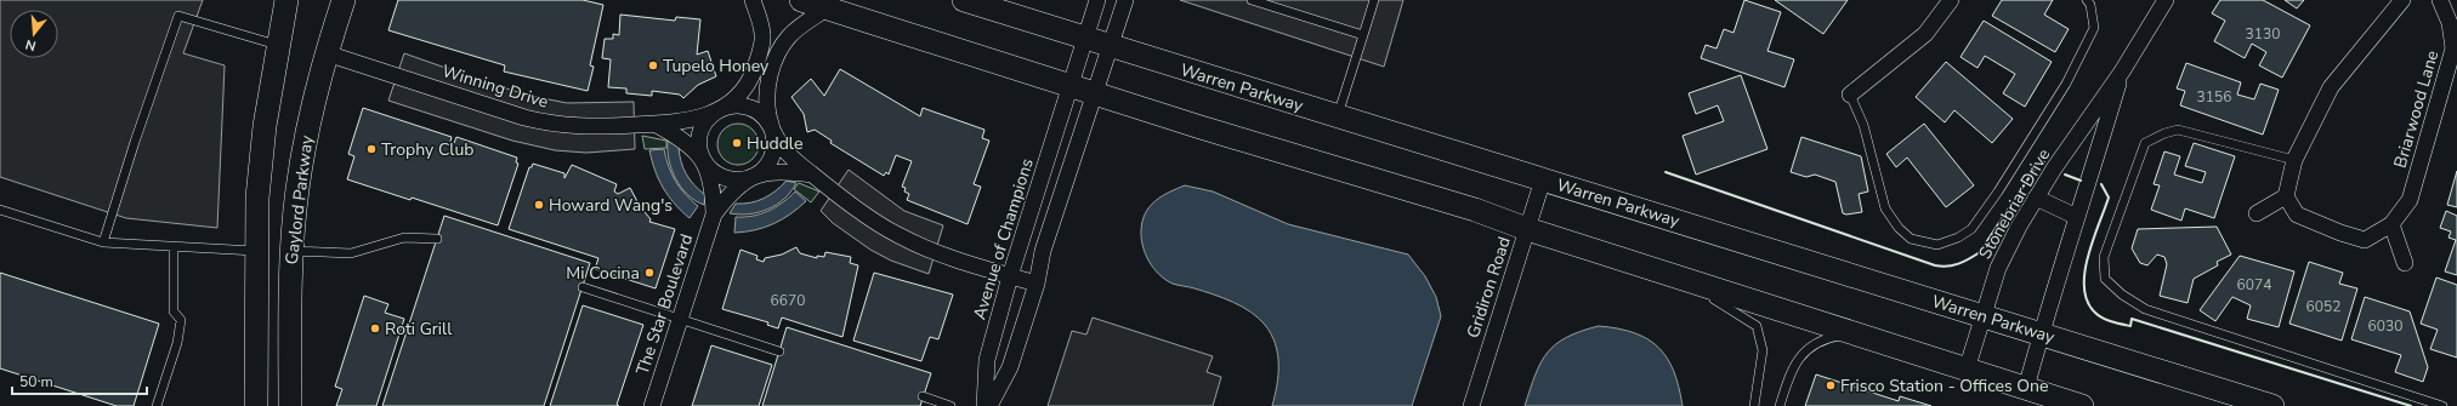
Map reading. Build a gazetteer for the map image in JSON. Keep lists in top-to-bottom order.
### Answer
{
  "streets": {
    "main road": ["Warren Parkway", "Gaylord Parkway"],
    "street": [
      "Winning Drive",
      "Briarwood Lane",
      "Stonebriar Drive",
      "Avenue of Champions",
      "Gridiron Road",
      "The Star Boulevard"
    ]
  },
  "crossings": [
    ["Winning Drive", "Gaylord Parkway"],
    ["Winning Drive", "The Star Boulevard"],
    ["Warren Parkway", "Stonebriar Drive"],
    ["Warren Parkway", "Avenue of Champions"],
    ["Warren Parkway", "Gridiron Road"]
  ],
  "places": [
    "Tupelo Honey",
    "Huddle",
    "Trophy Club",
    "Howard Wang's",
    "Mi Cocina",
    "Roti Grill",
    "Frisco Station - Offices One"
  ],
  "house_numbers": [
    "3130",
    "3156",
    "6074",
    "6670",
    "6052",
    "6030"
  ],
  "scale_bar": "50 m",
  "north": "bottom"
}
